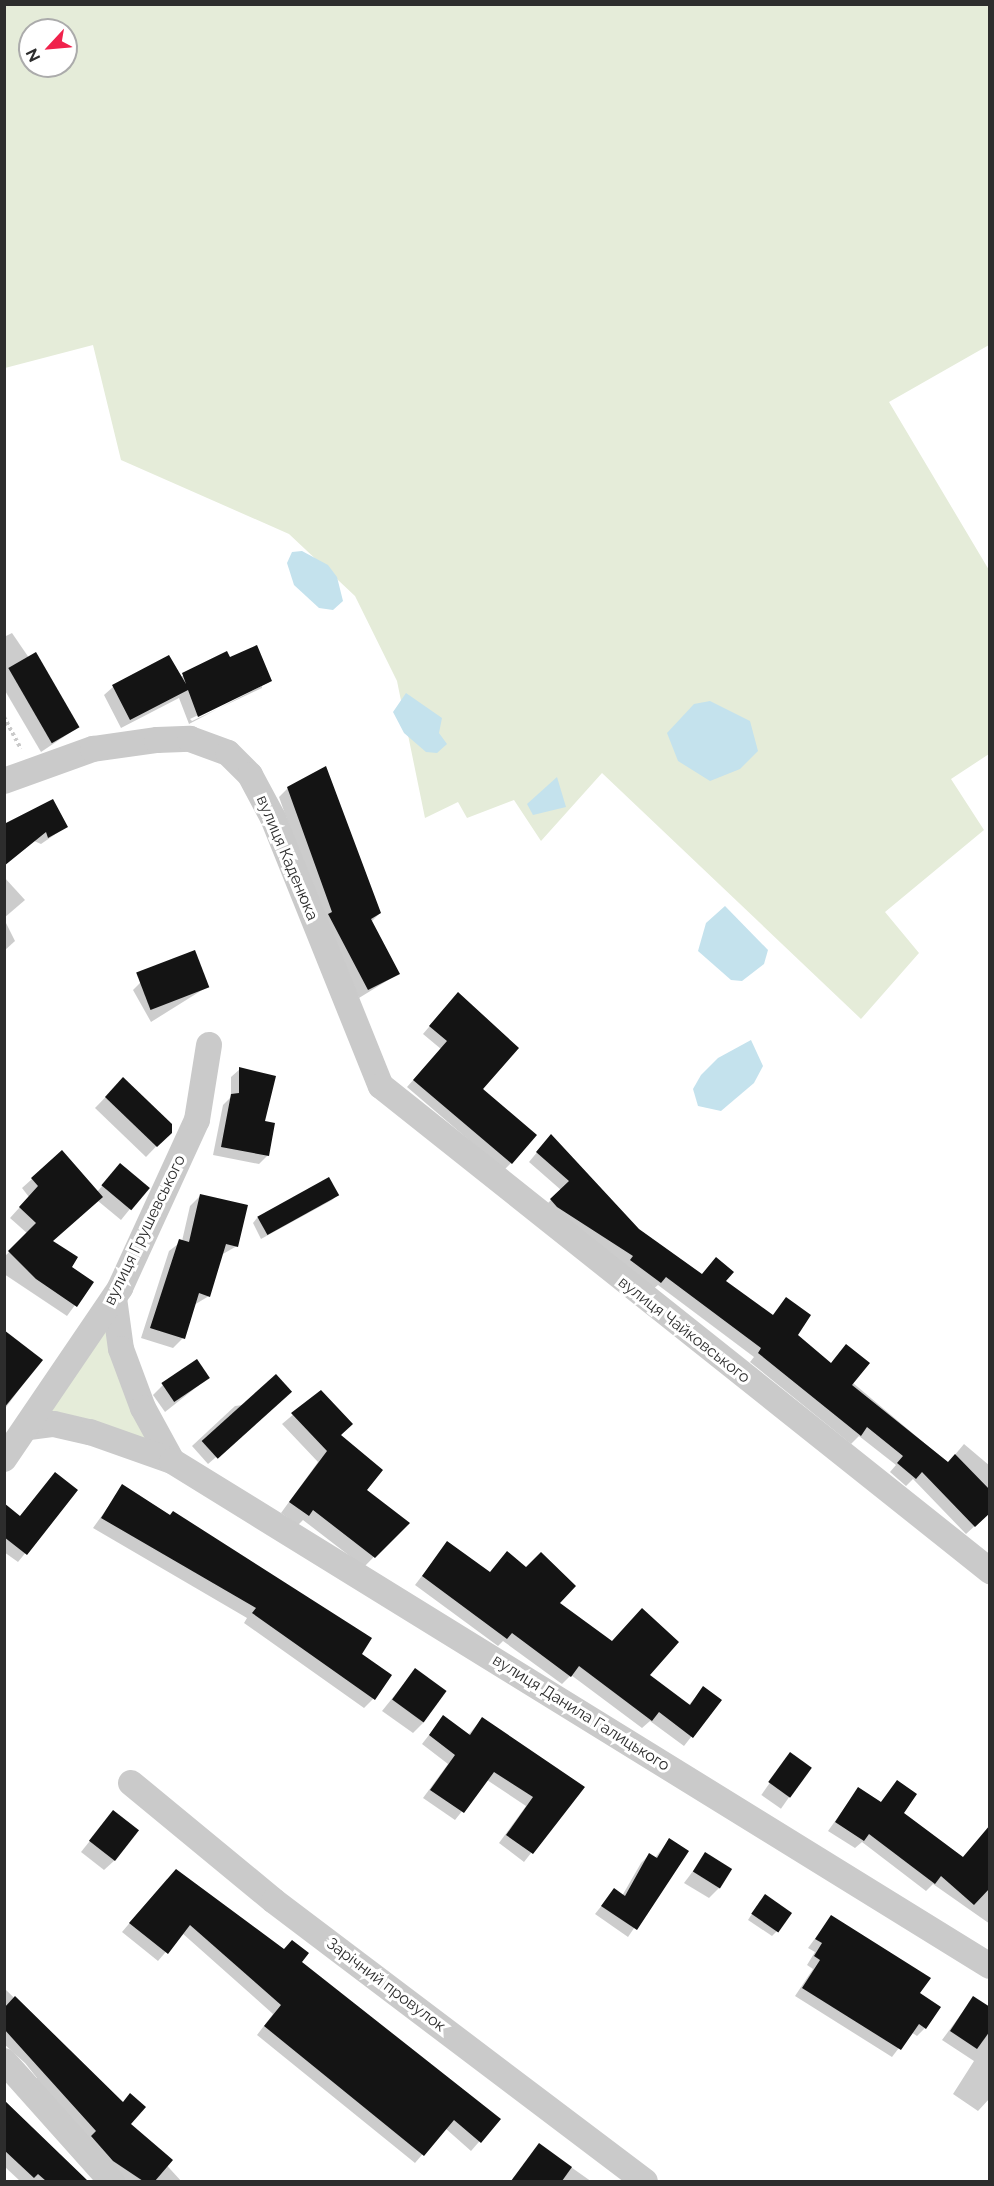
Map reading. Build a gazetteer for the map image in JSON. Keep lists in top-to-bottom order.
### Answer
{
  "streets": {
    "street": [
      "вулиця Каденюка",
      "вулиця Грушевського",
      "вулиця Чайковського",
      "вулиця Данила Галицького",
      "Зарічний провулок"
    ]
  },
  "crossings": [
    ["вулиця Каденюка", "вулиця Чайковського"],
    ["вулиця Грушевського", "вулиця Данила Галицького"]
  ],
  "north": "bottom left"
}
